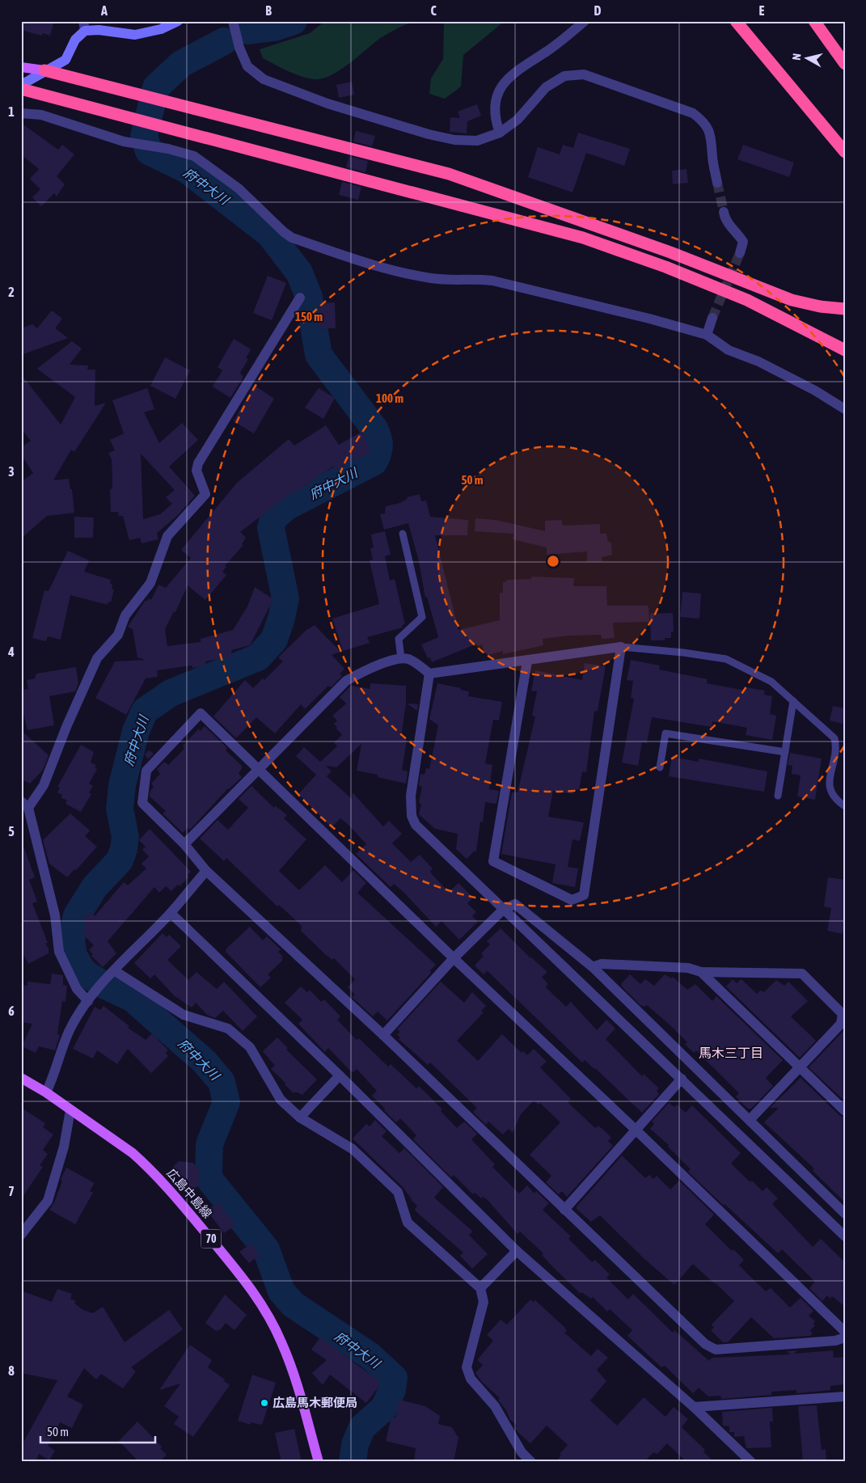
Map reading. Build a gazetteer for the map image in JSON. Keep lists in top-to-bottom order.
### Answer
{
  "streets": {
    "main road": ["広島中島線", "70"]
  },
  "districts": ["馬木三丁目"],
  "water": ["府中大川"],
  "places": ["広島馬木郵便局"],
  "scale_bar": "50 m",
  "north": "left",
  "grid": {
    "columns": [
      "A",
      "B",
      "C",
      "D",
      "E"
    ],
    "rows": [
      "1",
      "2",
      "3",
      "4",
      "5",
      "6",
      "7",
      "8"
    ]
  },
  "rings": ["150 m", "100 m", "50 m"]
}
